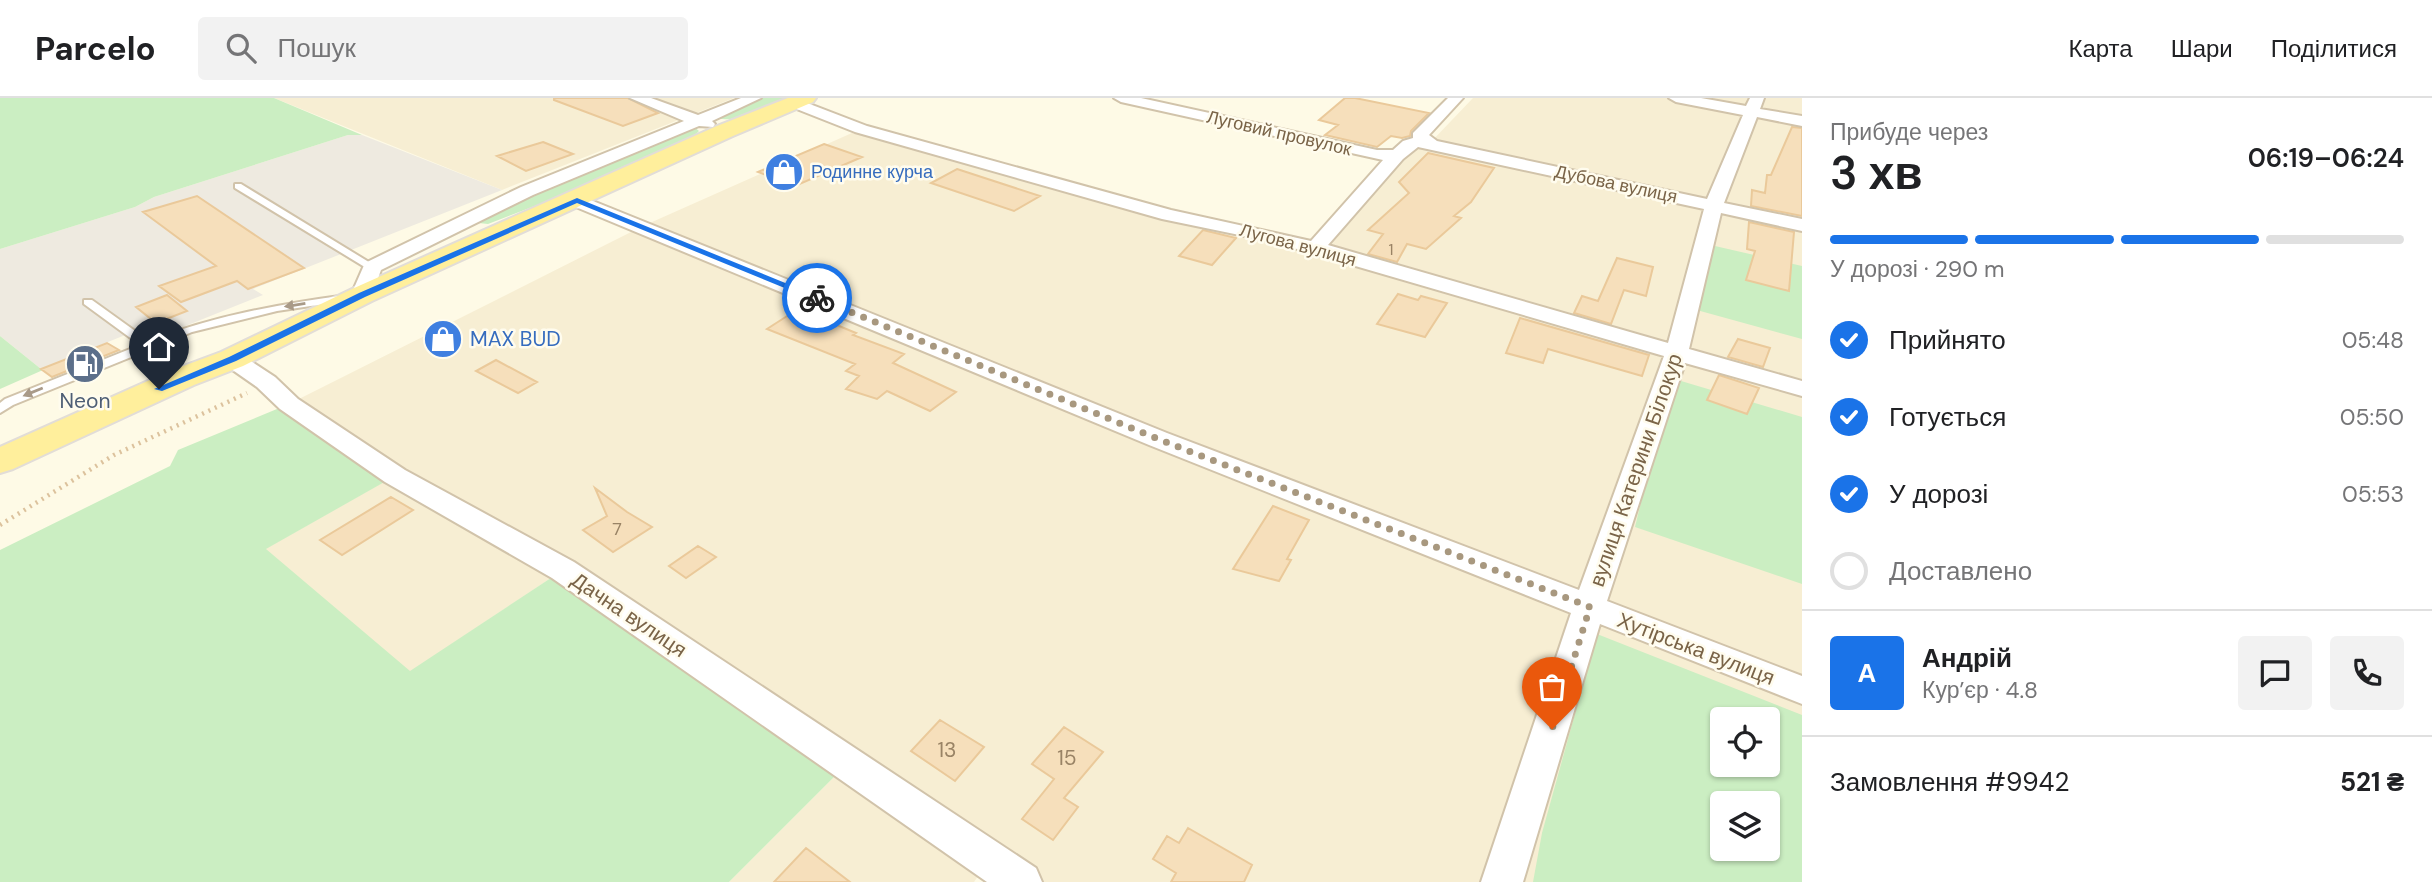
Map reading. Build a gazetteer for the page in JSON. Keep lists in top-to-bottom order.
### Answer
{
  "streets": {
    "street": [
      "Луговий провулок",
      "Дубова вулиця",
      "Лугова вулиця",
      "вулиця Катерини Білокур",
      "Дачна вулиця",
      "Хутірська вулиця"
    ]
  },
  "crossings": [
    ["Дубова вулиця", "вулиця Катерини Білокур"],
    ["Лугова вулиця", "вулиця Катерини Білокур"],
    ["вулиця Катерини Білокур", "Хутірська вулиця"]
  ],
  "places": {
    "shop": ["Родинне курча", "MAX BUD"],
    "fuel station": ["Neon"]
  },
  "house_numbers": [
    "1",
    "7",
    "13",
    "15"
  ],
  "page": {
    "header": "Parcelo",
    "search": "Пошук",
    "nav": ["Карта", "Шари", "Поділитися"],
    "heading": ["3 хв", "Прибуде через", "06:19–06:24"],
    "panel": [
      "Андрій",
      "Кур’єр · 4.8",
      "Замовлення #9942",
      "521 ₴"
    ],
    "bar": "У дорозі · 290 m",
    "list": [
      ["Прийнято", "05:48"],
      ["Готується", "05:50"],
      ["У дорозі", "05:53"],
      "Доставлено"
    ],
    "round": "А"
  }
}
